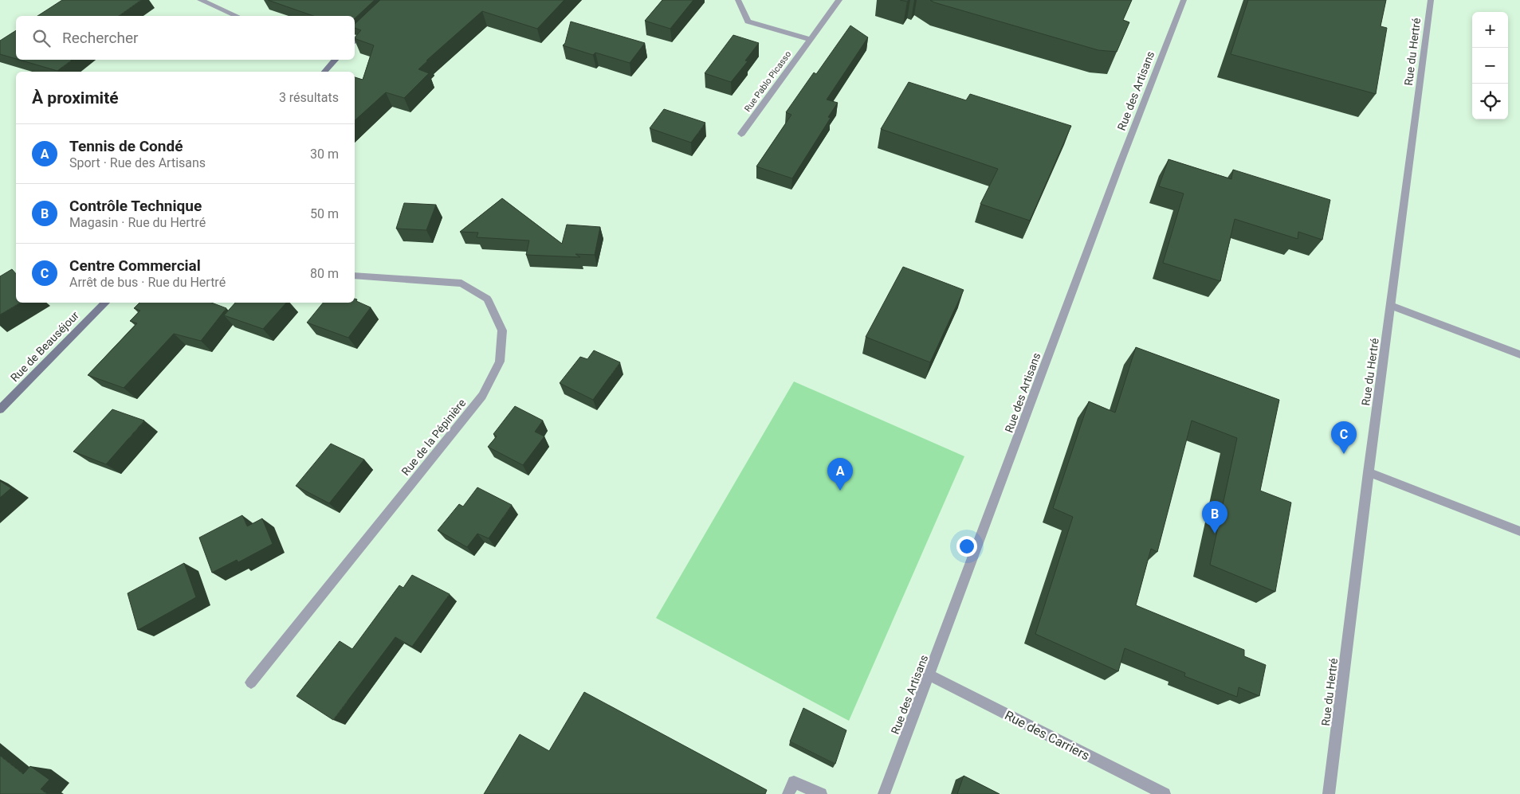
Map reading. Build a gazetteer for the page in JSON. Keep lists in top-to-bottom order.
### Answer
{
  "streets": {
    "street": [
      "Rue du Hertré",
      "Rue Pablo Picasso",
      "Rue des Artisans",
      "Rue de Beauséjour",
      "Rue de la Pépinière",
      "Rue des Carriers"
    ]
  },
  "crossings": [
    ["Rue des Artisans", "Rue des Carriers"]
  ],
  "page": {
    "map_buttons": ["+", "−"],
    "search": "Rechercher",
    "heading": ["À proximité", "3 résultats"],
    "list": [
      {
        "mark": "A",
        "name": "Tennis de Condé",
        "note": "Sport · Rue des Artisans",
        "value": "30 m"
      },
      {
        "mark": "B",
        "name": "Contrôle Technique",
        "note": "Magasin · Rue du Hertré",
        "value": "50 m"
      },
      {
        "mark": "C",
        "name": "Centre Commercial",
        "note": "Arrêt de bus · Rue du Hertré",
        "value": "80 m"
      }
    ],
    "pins": ["C", "A", "B"]
  }
}
